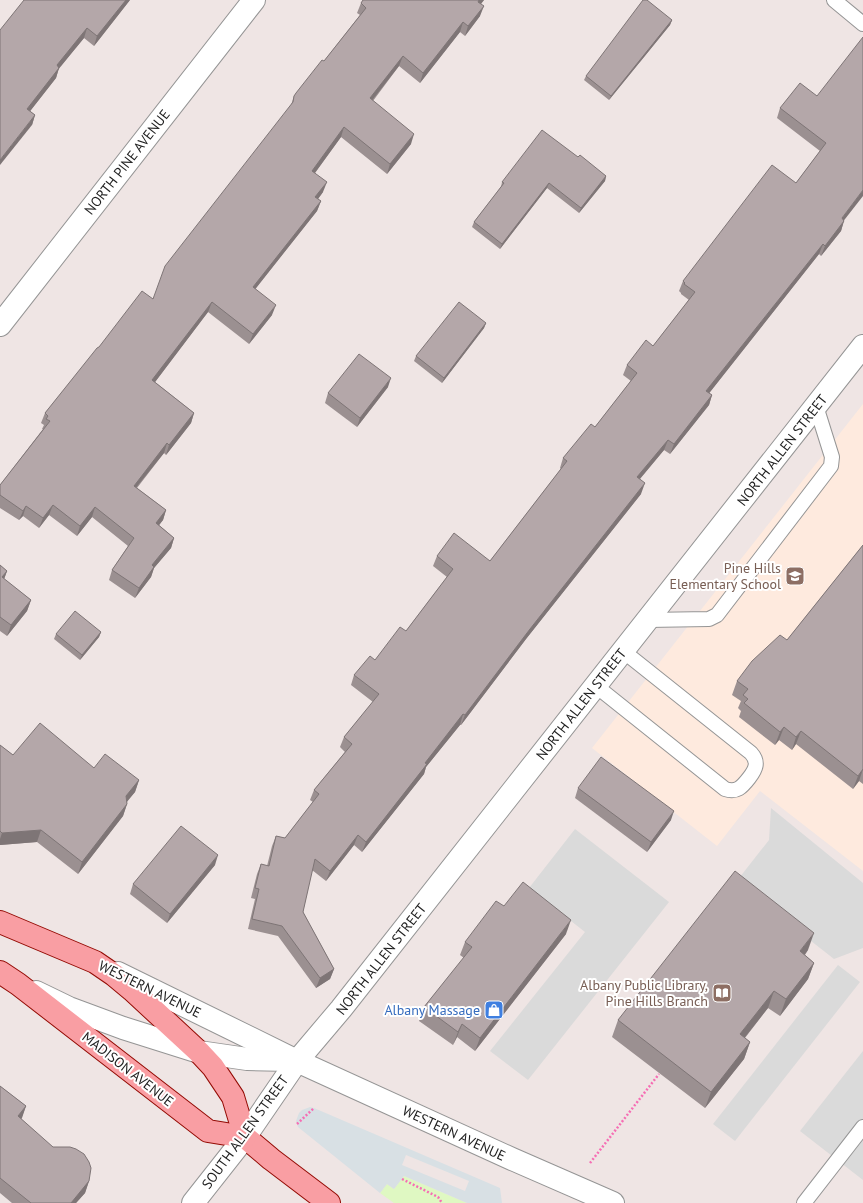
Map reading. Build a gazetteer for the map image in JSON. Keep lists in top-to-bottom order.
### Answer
{
  "streets": {
    "main road": ["WESTERN AVENUE", "MADISON AVENUE"],
    "street": ["NORTH PINE AVENUE", "NORTH ALLEN STREET", "SOUTH ALLEN STREET"]
  },
  "crossings": [
    ["NORTH ALLEN STREET", "WESTERN AVENUE"],
    ["NORTH ALLEN STREET", "SOUTH ALLEN STREET"],
    ["WESTERN AVENUE", "MADISON AVENUE"],
    ["WESTERN AVENUE", "SOUTH ALLEN STREET"],
    ["MADISON AVENUE", "SOUTH ALLEN STREET"]
  ],
  "places": {
    "school or university": ["Pine Hills Elementary School"],
    "library": ["Albany Public Library, Pine Hills Branch"],
    "shop": ["Albany Massage"]
  }
}
